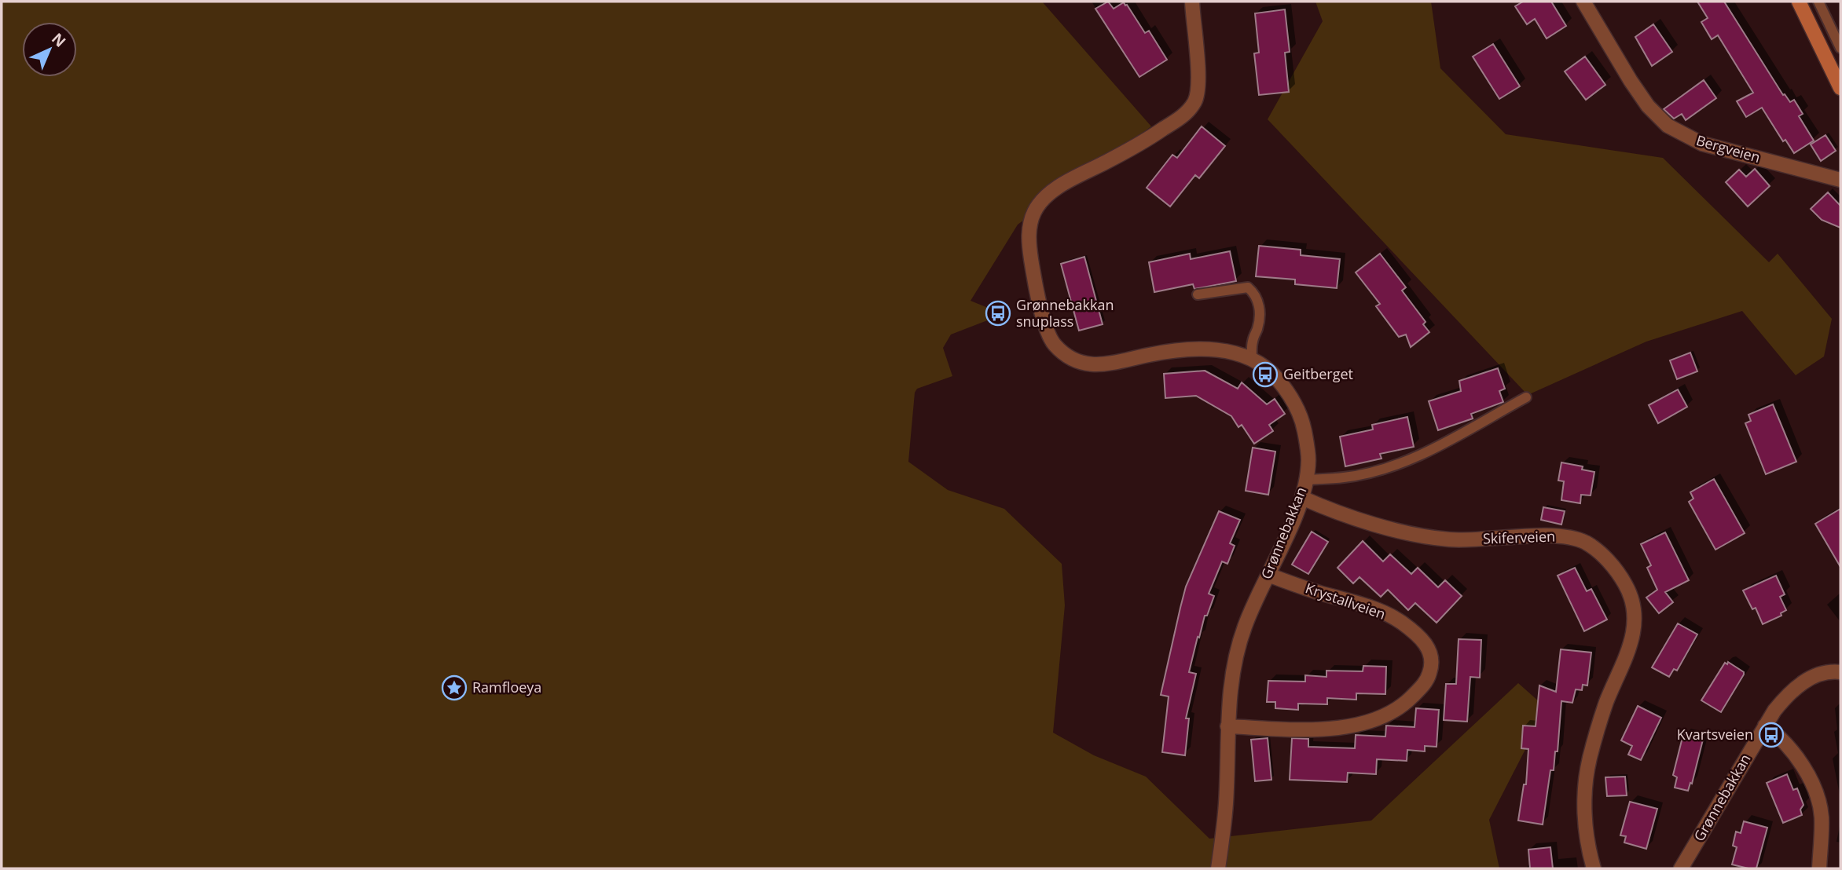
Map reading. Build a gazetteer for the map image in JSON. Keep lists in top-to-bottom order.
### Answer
{
  "streets": {
    "street": [
      "Bergveien",
      "Grønnebakkan",
      "Skiferveien",
      "Krystallveien"
    ]
  },
  "crossings": [
    ["Grønnebakkan", "Skiferveien"],
    ["Grønnebakkan", "Krystallveien"]
  ],
  "places": {
    "bus stop": ["Grønnebakkan snuplass", "Geitberget", "Kvartsveien"],
    "place": ["Ramfloeya"]
  },
  "north": "top right"
}
